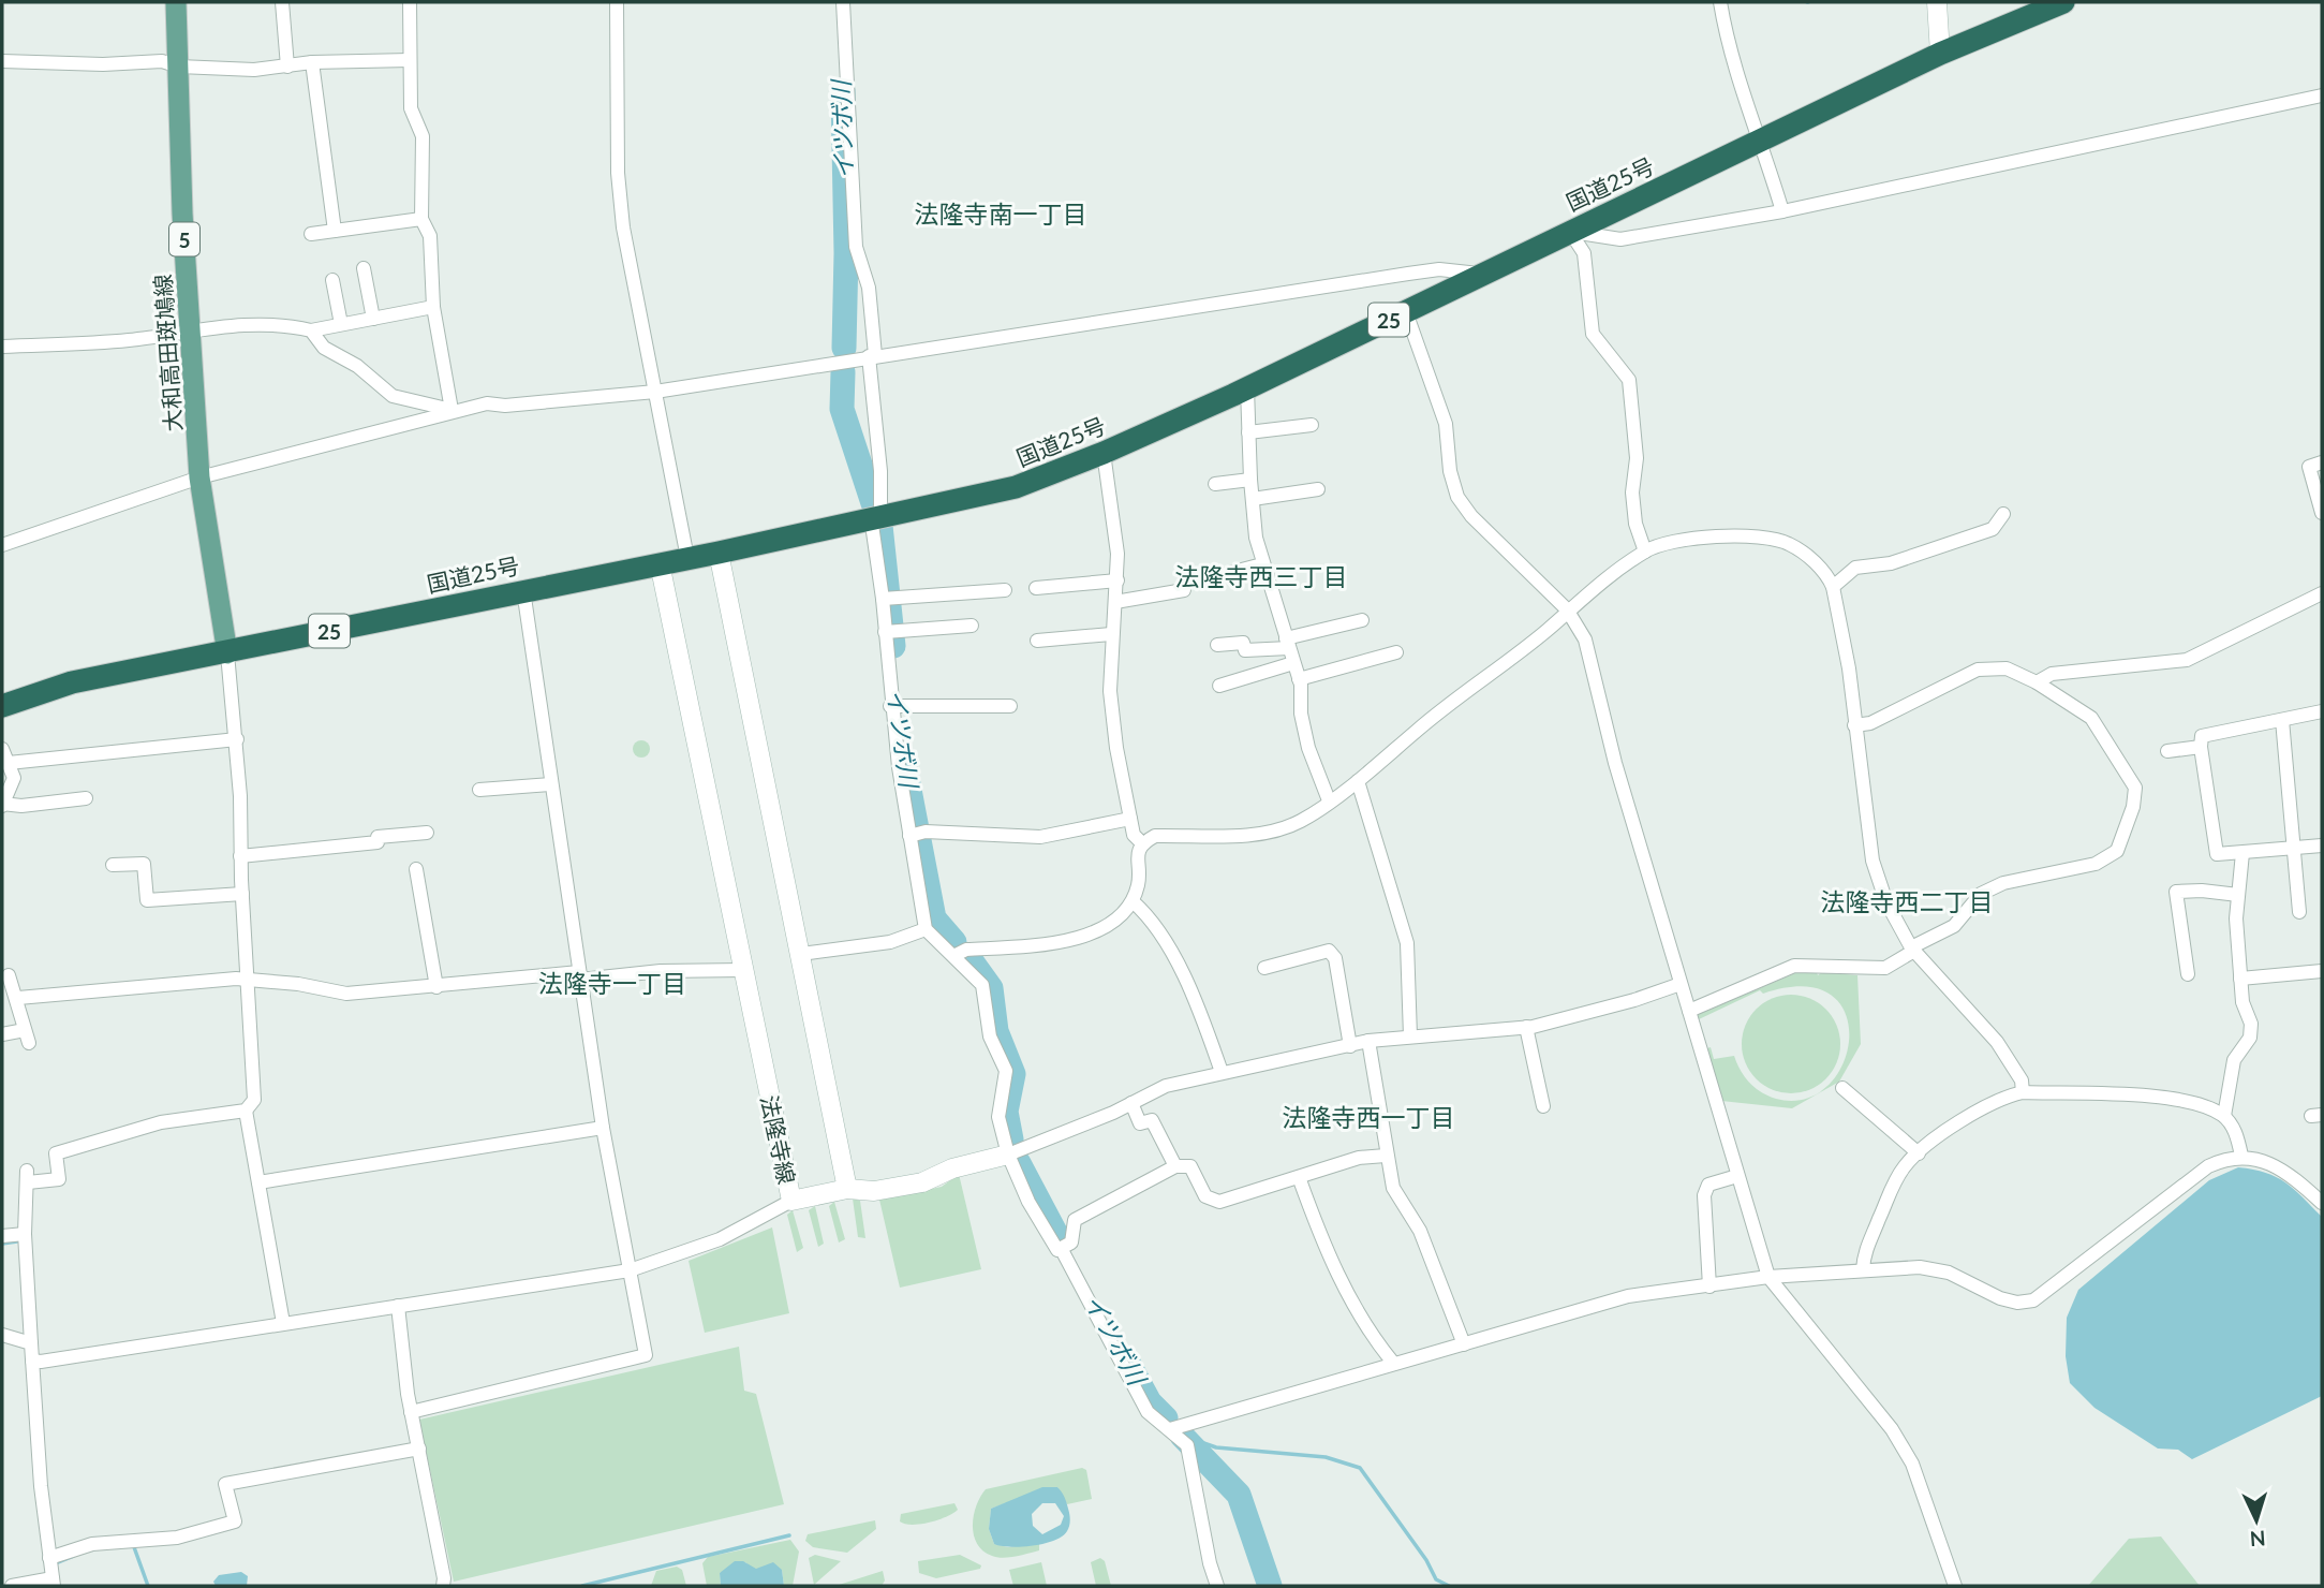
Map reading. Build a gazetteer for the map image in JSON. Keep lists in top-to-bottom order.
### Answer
{
  "streets": {
    "highway": ["国道25号", "25"],
    "main road": ["5", "大和高田斑鳩線", "法隆寺線"]
  },
  "crossings": [
    ["国道25号", "大和高田斑鳩線"],
    ["国道25号", "法隆寺線"]
  ],
  "districts": [
    "法隆寺南一丁目",
    "法隆寺西三丁目",
    "法隆寺西二丁目",
    "法隆寺一丁目",
    "法隆寺西一丁目"
  ],
  "water": ["イツボ川"],
  "north": "bottom"
}
